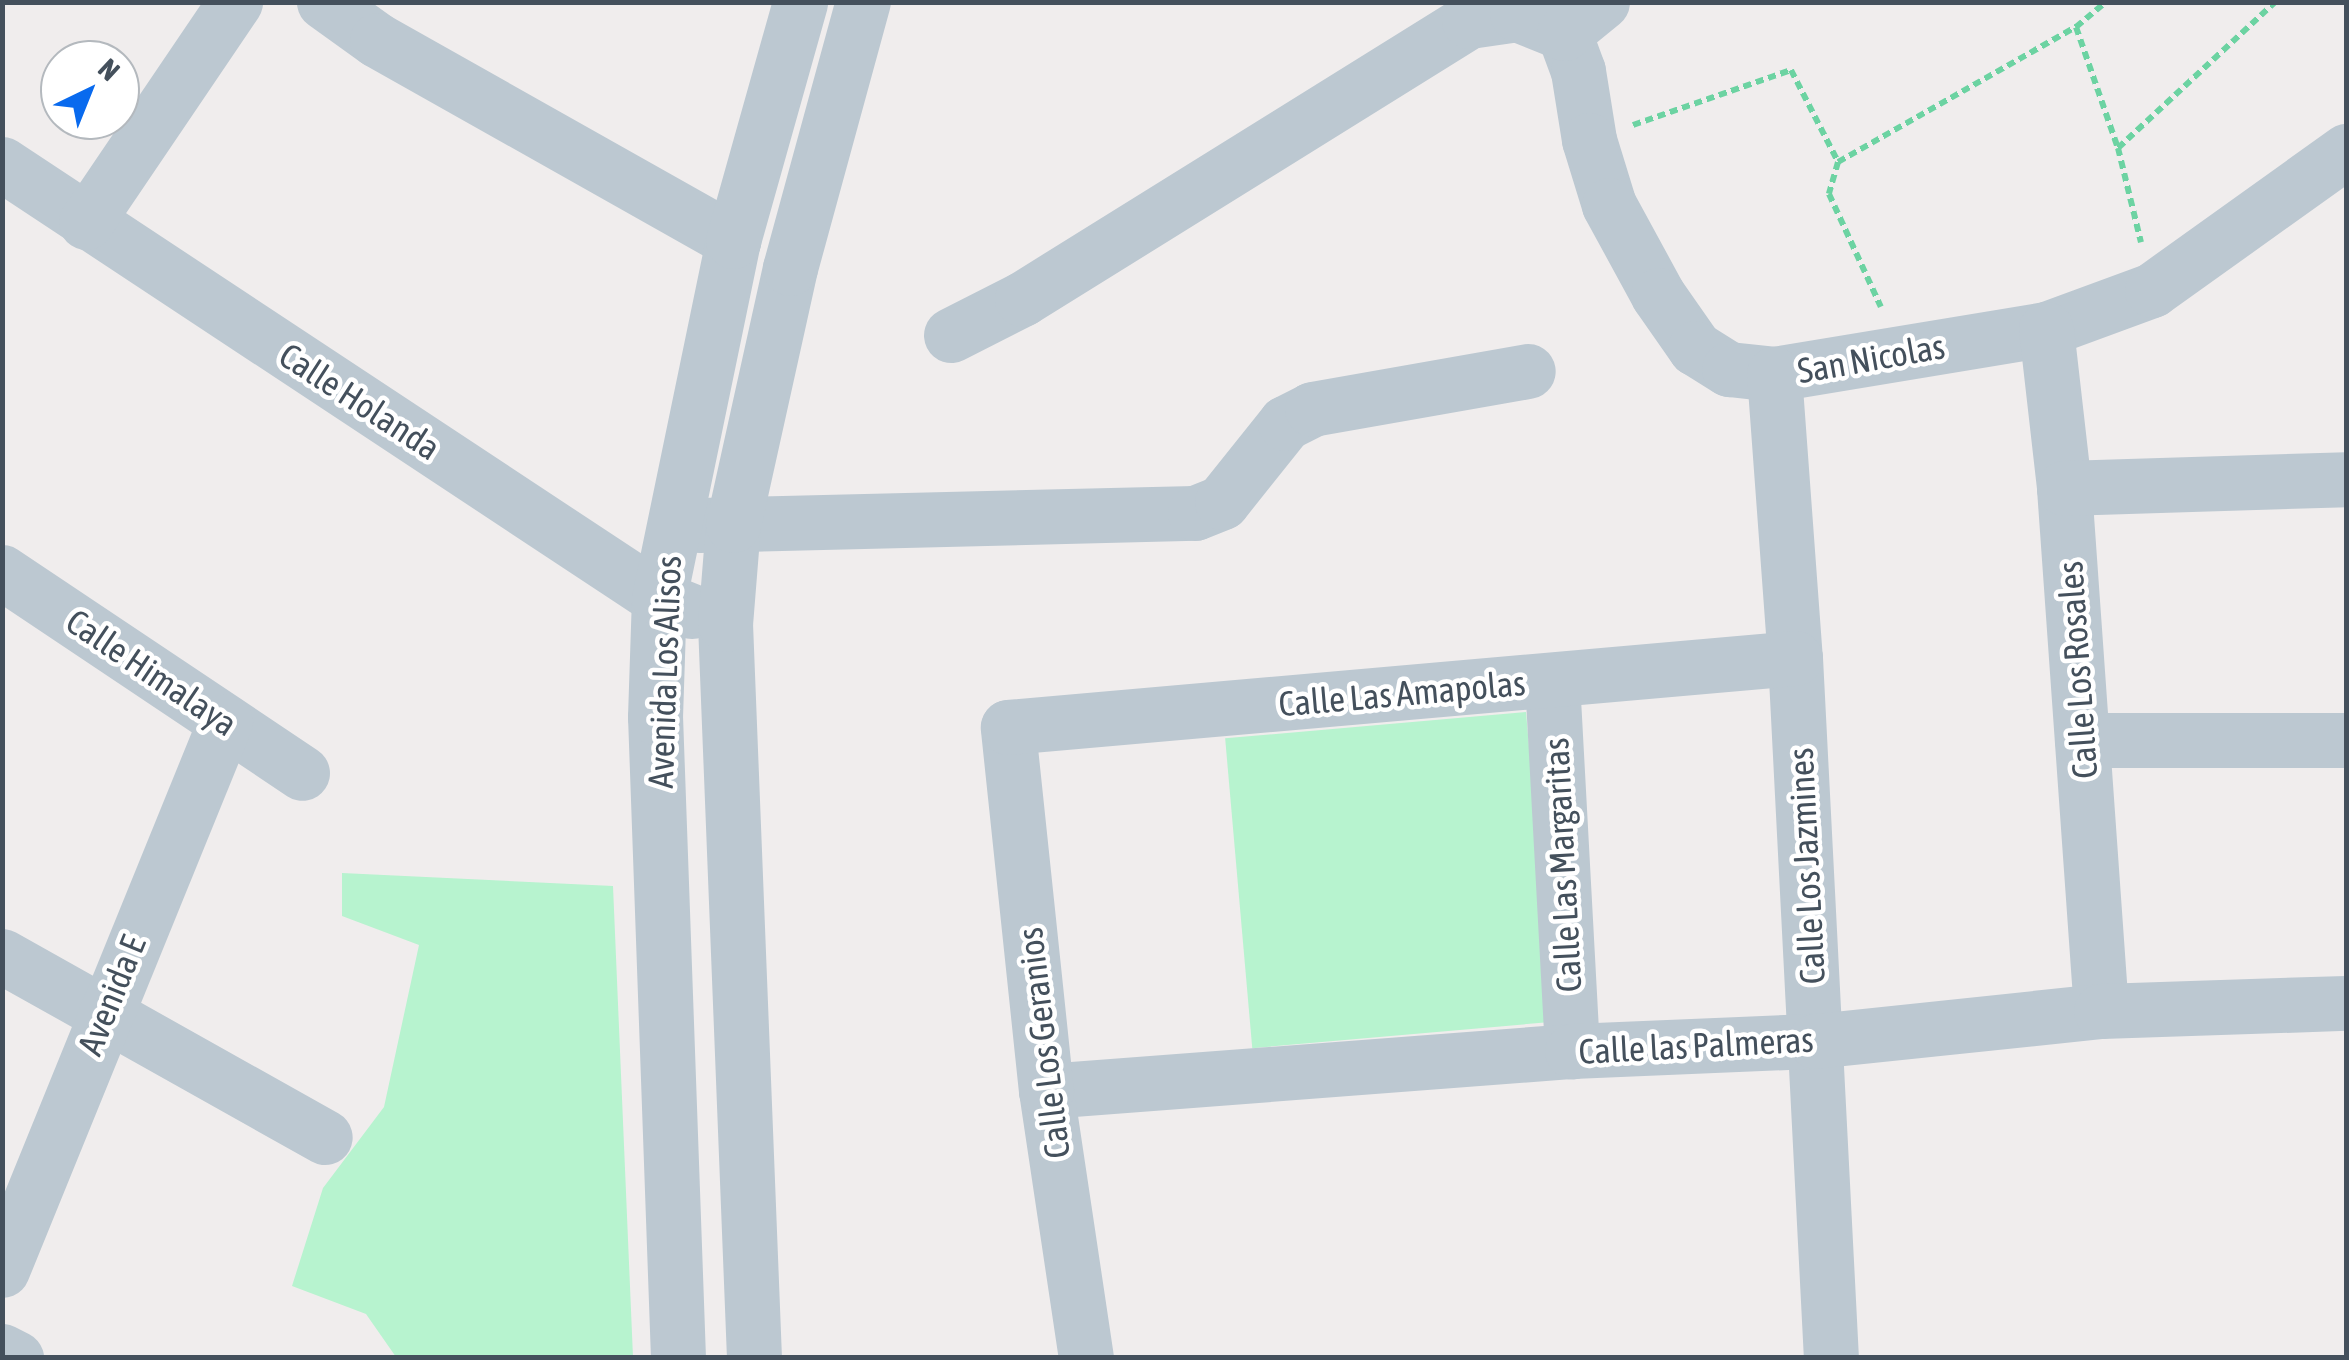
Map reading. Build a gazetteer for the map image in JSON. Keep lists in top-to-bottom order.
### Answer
{
  "streets": {
    "street": [
      "San Nicolas",
      "Calle Holanda",
      "Calle Los Rosales",
      "Calle Himalaya",
      "Avenida Los Alisos",
      "Calle Las Amapolas",
      "Calle Las Margaritas",
      "Calle Los Jazmines",
      "Avenida E",
      "Calle Los Geranios",
      "Calle las Palmeras"
    ]
  },
  "crossings": [
    ["San Nicolas", "Calle Los Rosales"],
    ["San Nicolas", "Calle Los Jazmines"],
    ["Calle Holanda", "Avenida Los Alisos"],
    ["Calle Los Rosales", "Calle las Palmeras"],
    ["Calle Himalaya", "Avenida E"],
    ["Calle Las Amapolas", "Calle Las Margaritas"],
    ["Calle Las Amapolas", "Calle Los Jazmines"],
    ["Calle Las Amapolas", "Calle Los Geranios"],
    ["Calle Las Margaritas", "Calle las Palmeras"],
    ["Calle Los Jazmines", "Calle las Palmeras"],
    ["Calle Los Geranios", "Calle las Palmeras"]
  ],
  "north": "top right"
}
